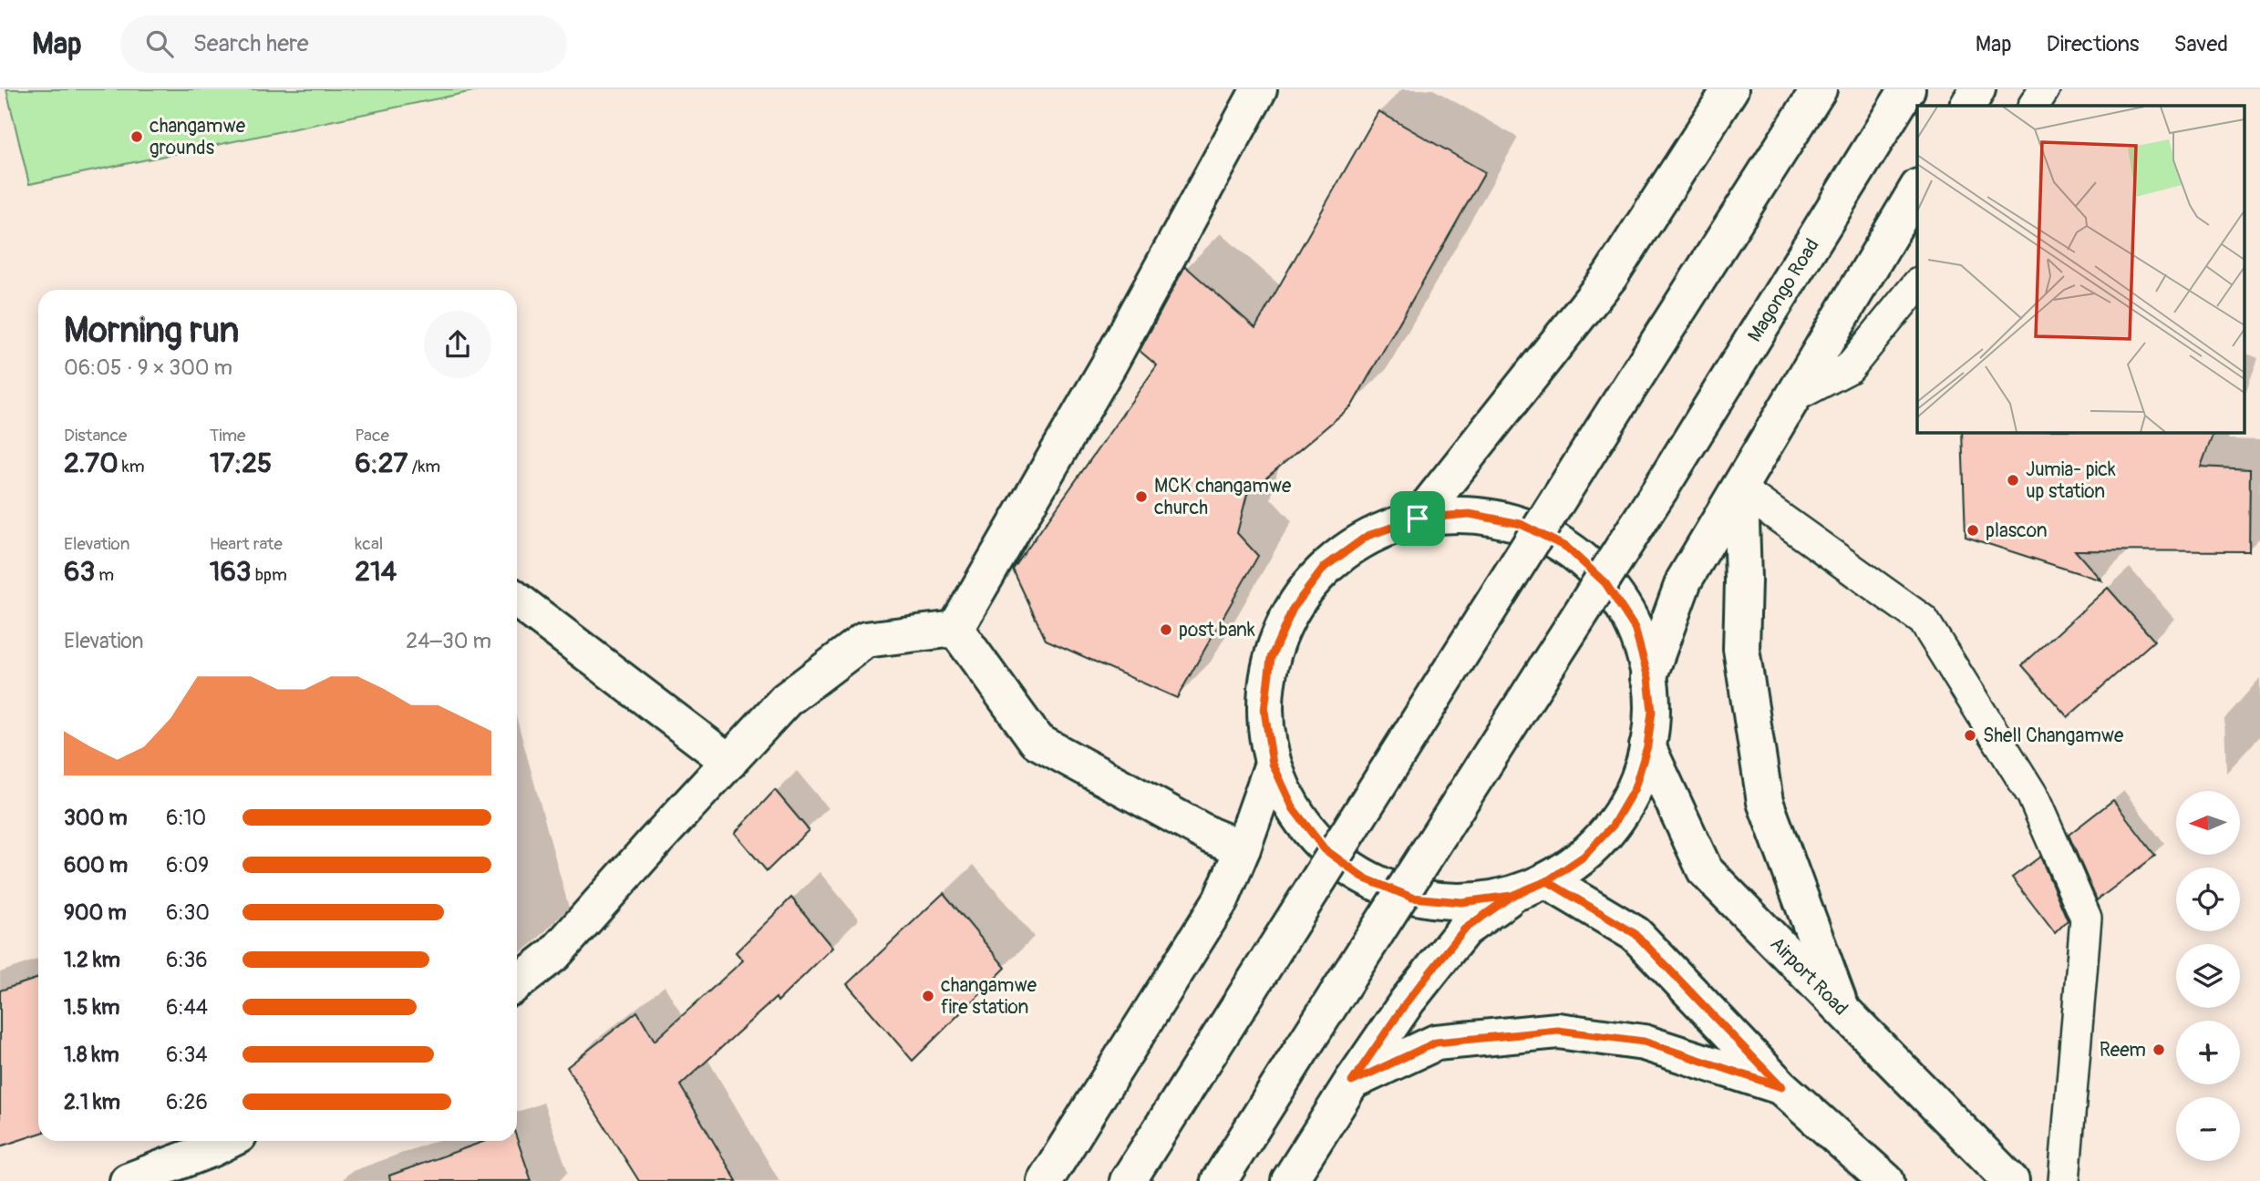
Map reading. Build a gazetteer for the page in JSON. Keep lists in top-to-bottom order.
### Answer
{
  "streets": {
    "main road": ["Magongo Road", "Airport Road"]
  },
  "places": [
    "changamwe grounds",
    "Jumia- pick up station",
    "MCK changamwe church",
    "plascon",
    "post bank",
    "Shell Changamwe",
    "changamwe fire station",
    "Reem"
  ],
  "north": "left",
  "page": {
    "header": "Map",
    "search": "Search here",
    "nav": ["Map", "Directions", "Saved"],
    "heading": ["Morning run", "06:05 · 9 × 300 m"],
    "stats": [
      ["Distance", "2.70 km"],
      ["Time", "17:25"],
      ["Pace", "6:27 /km"],
      ["Elevation", "63 m"],
      ["Heart rate", "163 bpm"],
      ["kcal", "214"]
    ],
    "chart": ["Elevation", "24–30 m"],
    "map_buttons": ["+", "−"],
    "list": [
      {
        "name": "300 m",
        "note": "6:10"
      },
      {
        "name": "600 m",
        "note": "6:09"
      },
      {
        "name": "900 m",
        "note": "6:30"
      },
      {
        "name": "1.2 km",
        "note": "6:36"
      },
      {
        "name": "1.5 km",
        "note": "6:44"
      },
      {
        "name": "1.8 km",
        "note": "6:34"
      },
      {
        "name": "2.1 km",
        "note": "6:26"
      }
    ]
  }
}
